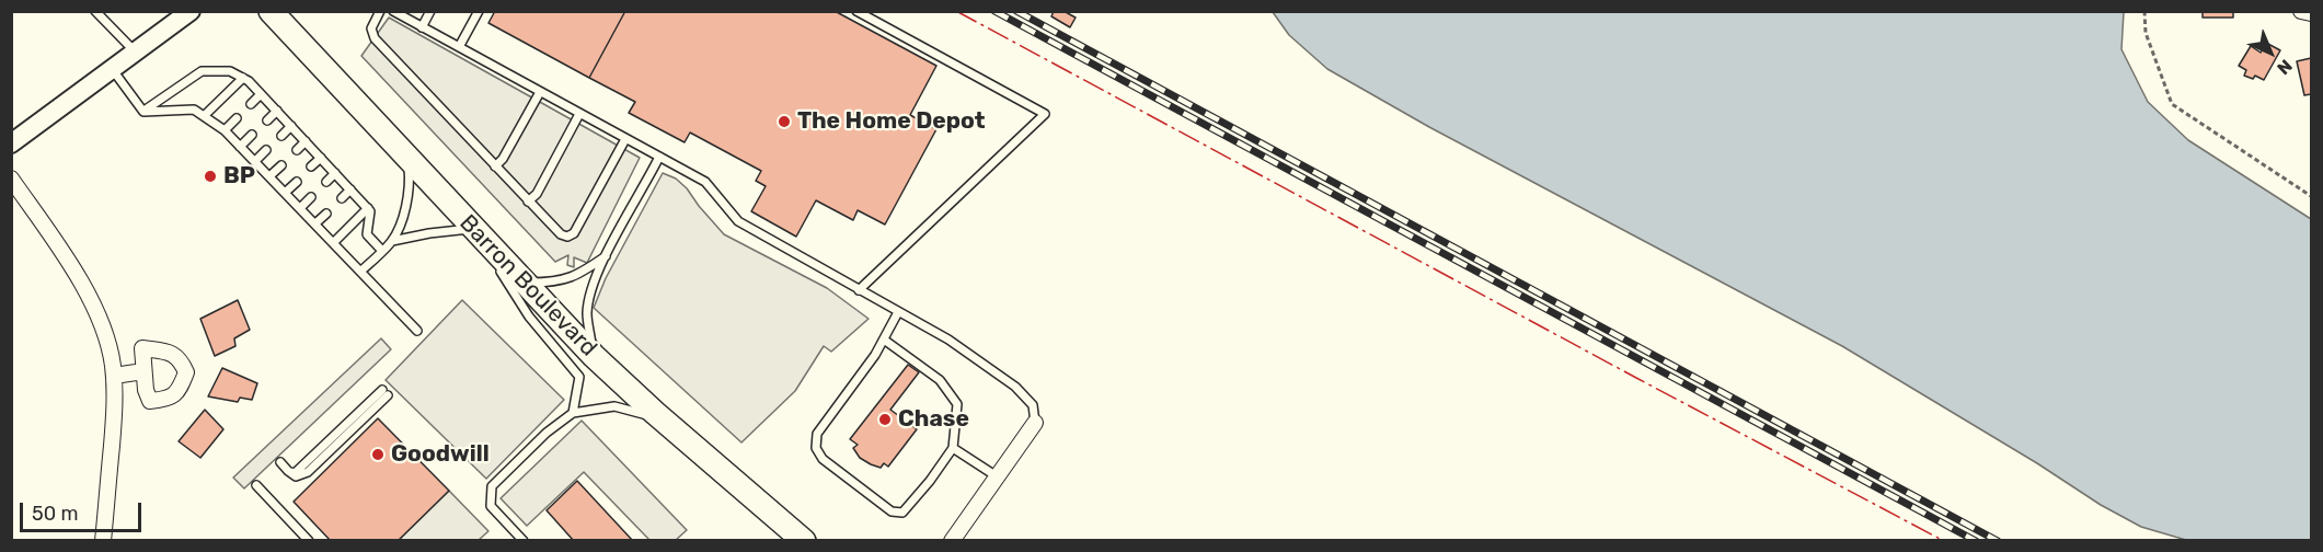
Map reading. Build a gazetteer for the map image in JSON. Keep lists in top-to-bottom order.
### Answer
{
  "streets": {
    "main road": ["Barron Boulevard"]
  },
  "places": [
    "The Home Depot",
    "BP",
    "Chase",
    "Goodwill"
  ],
  "scale_bar": "50 m",
  "north": "bottom right"
}
